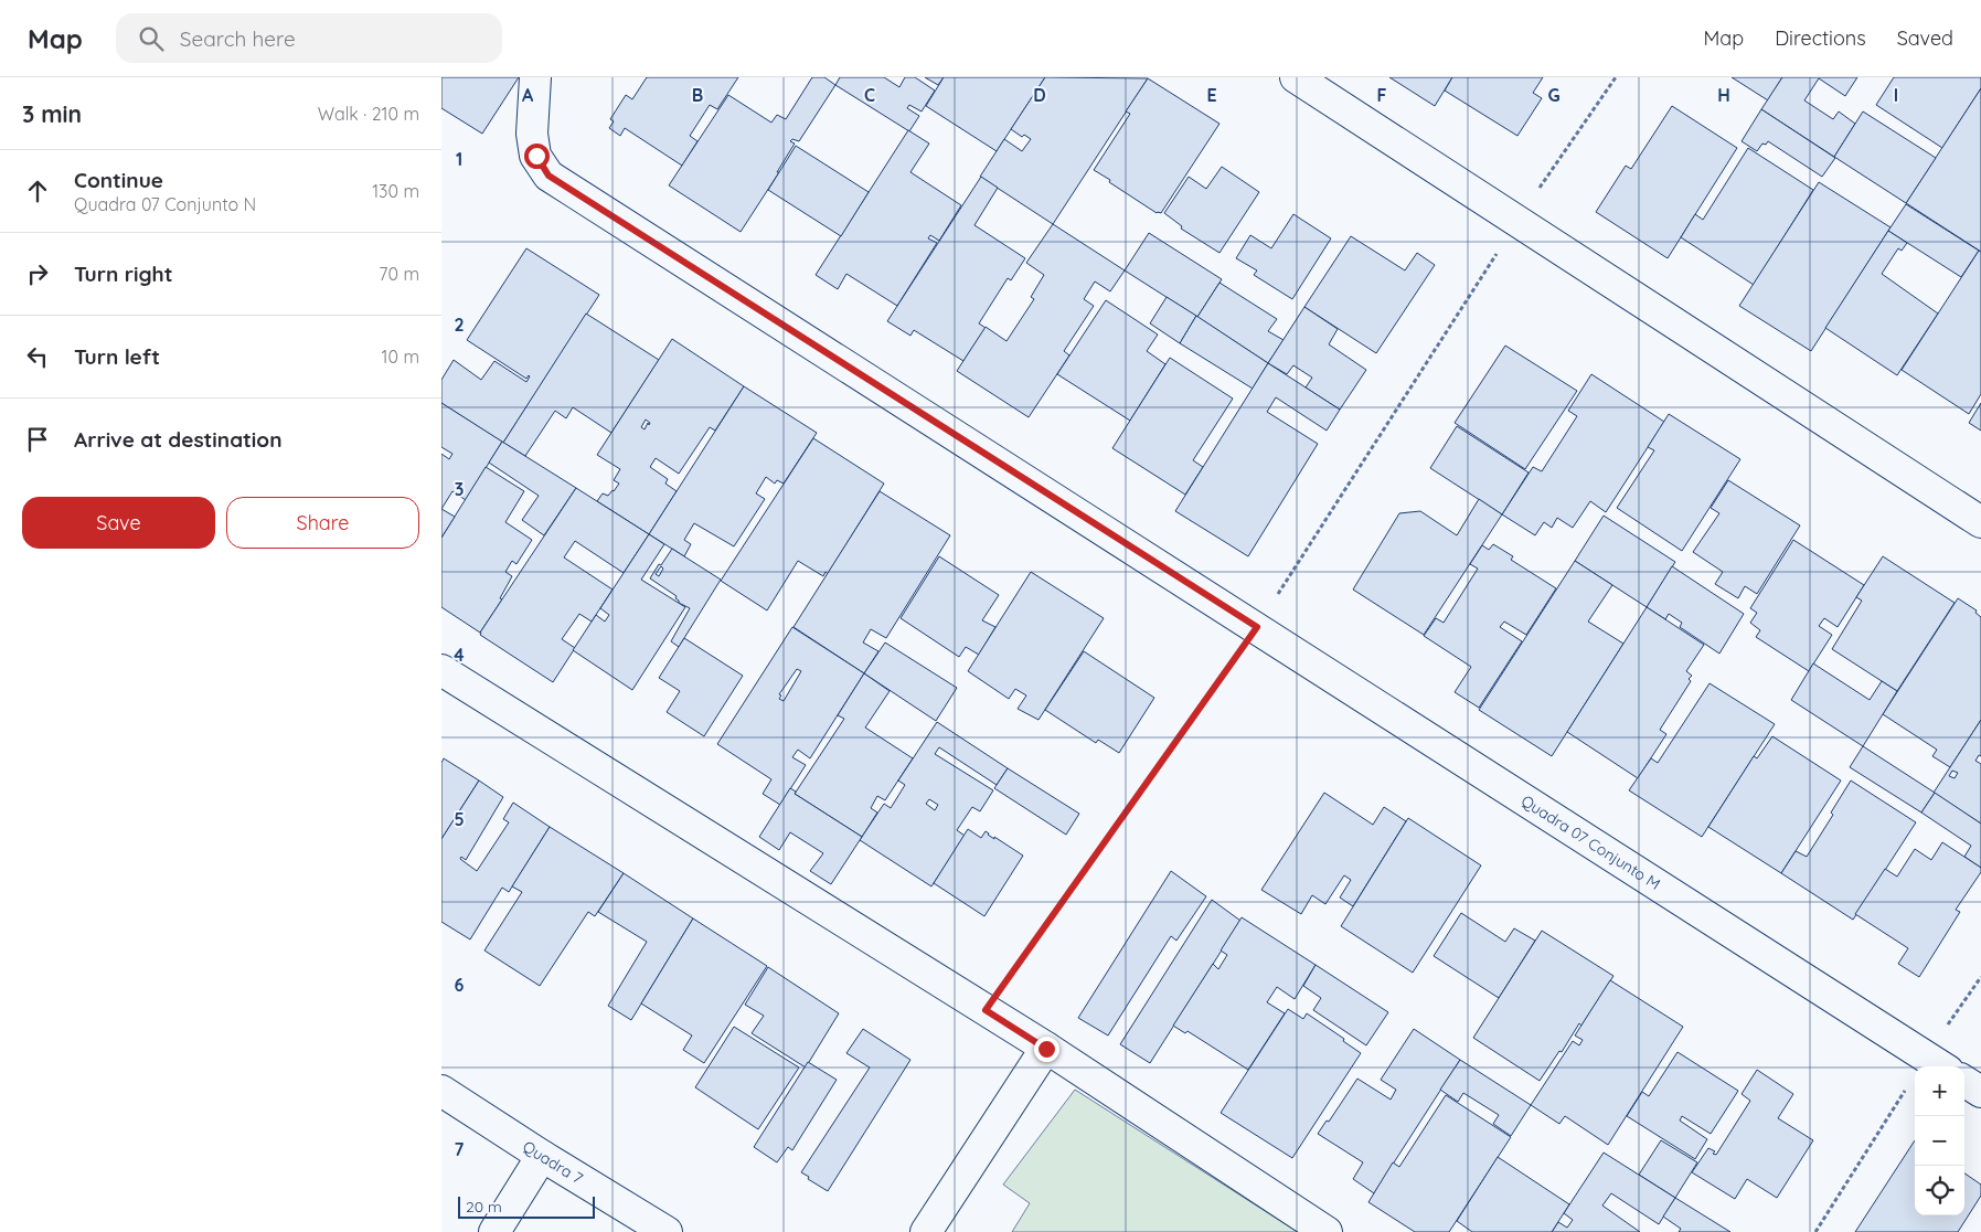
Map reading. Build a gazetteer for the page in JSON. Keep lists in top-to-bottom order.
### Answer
{
  "streets": {
    "street": ["Quadra 07 Conjunto M", "Quadra 7"]
  },
  "scale_bar": "20 m",
  "page": {
    "header": "Map",
    "search": "Search here",
    "nav": ["Map", "Directions", "Saved"],
    "heading": ["3 min", "Walk · 210 m"],
    "list": [
      ["Continue", "Quadra 07 Conjunto N", "130 m"],
      ["Turn right", "70 m"],
      ["Turn left", "10 m"],
      "Arrive at destination"
    ],
    "buttons": ["Save", "Share"],
    "map_buttons": ["+", "−"],
    "scale": "20 m"
  },
  "grid": {
    "columns": [
      "A",
      "B",
      "C",
      "D",
      "E",
      "F",
      "G",
      "H",
      "I"
    ],
    "rows": [
      "1",
      "2",
      "3",
      "4",
      "5",
      "6",
      "7"
    ]
  }
}
